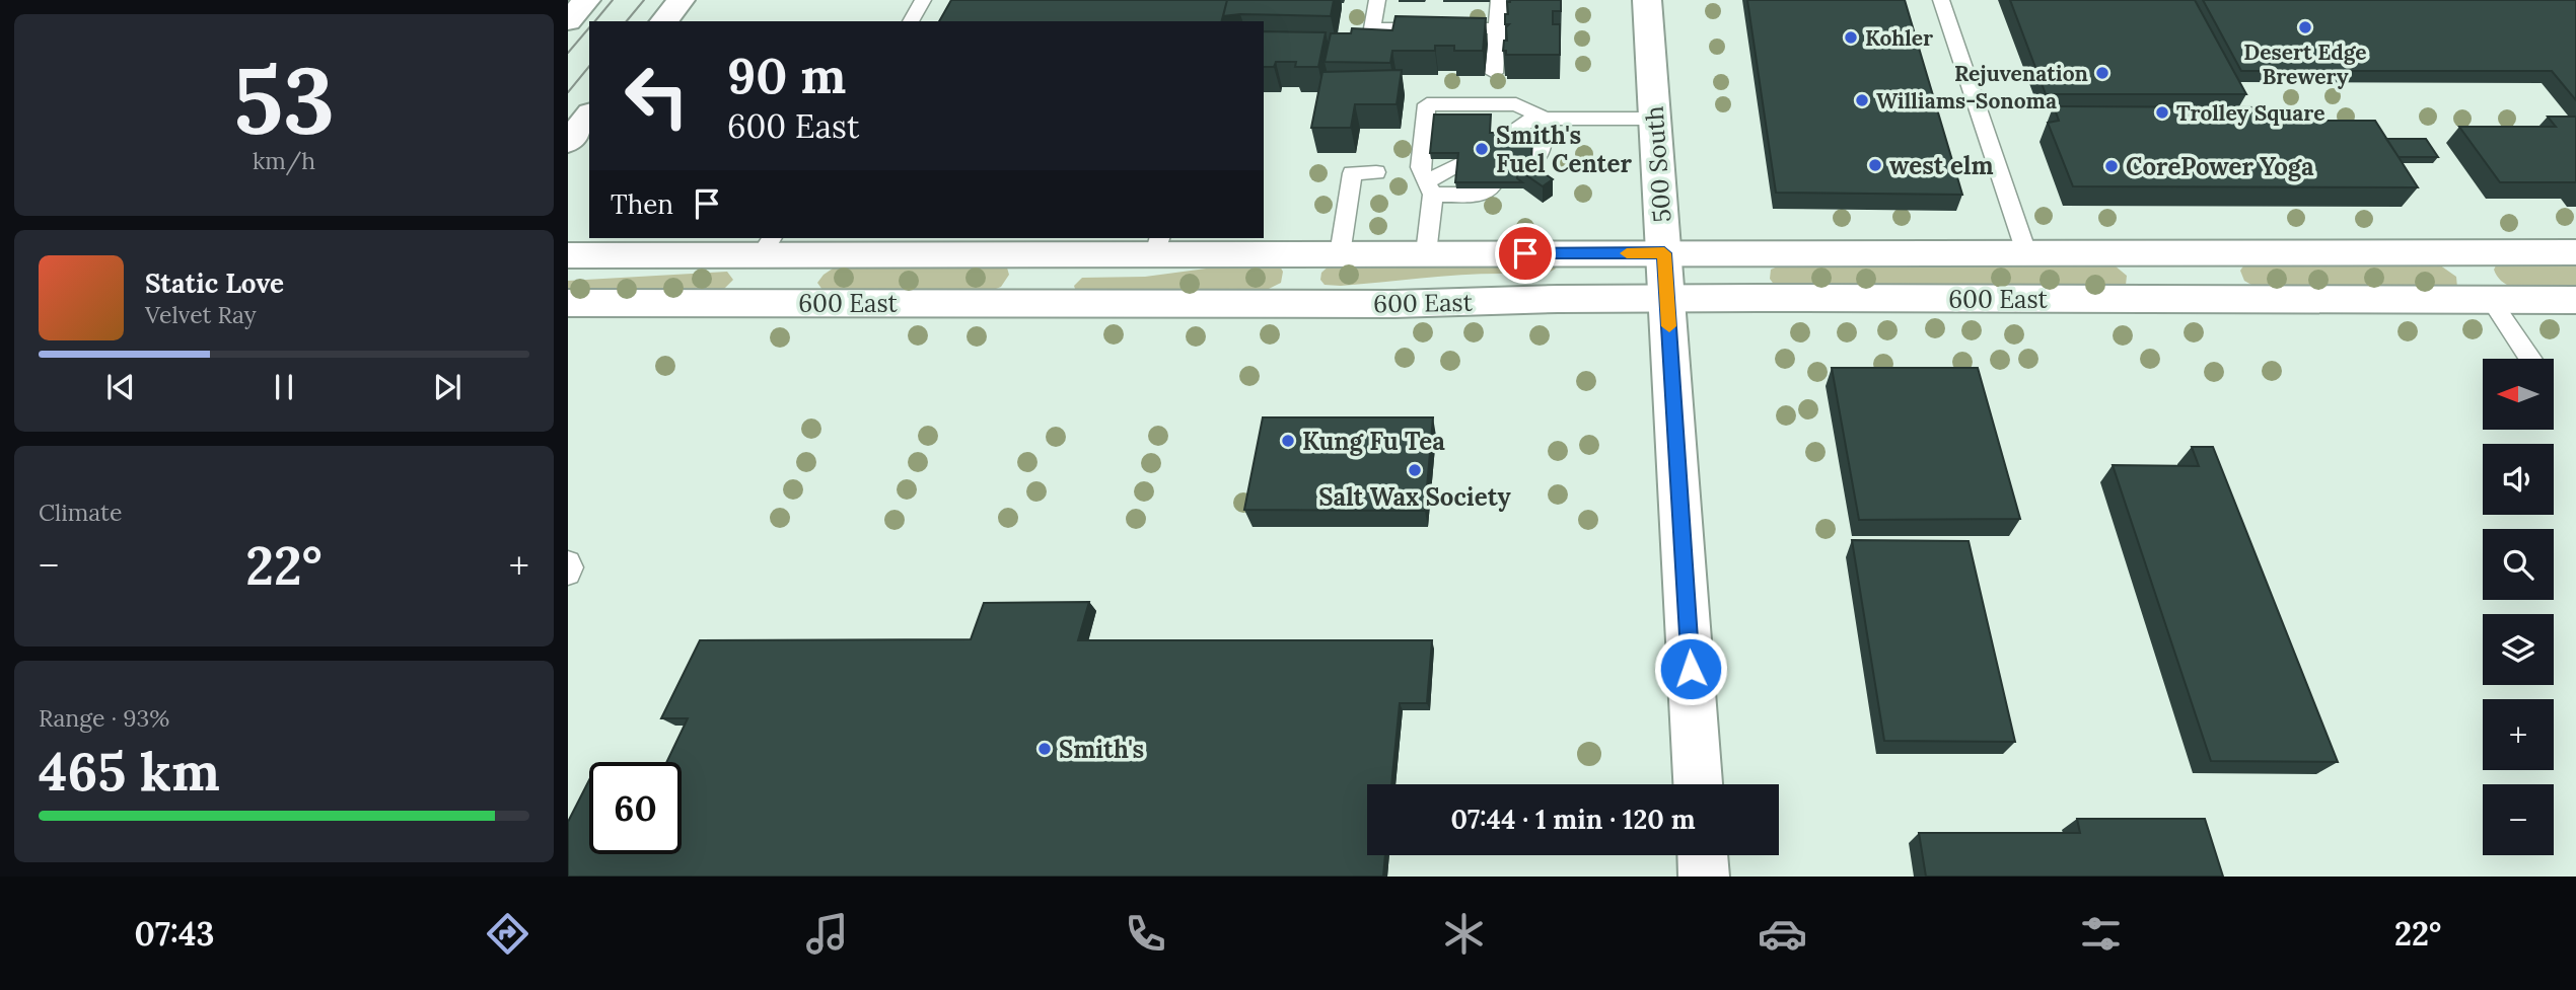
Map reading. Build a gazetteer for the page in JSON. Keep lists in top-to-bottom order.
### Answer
{
  "streets": {
    "street": ["500 South", "600 East"]
  },
  "crossings": [
    ["500 South", "600 East"]
  ],
  "places": [
    "Desert Edge Brewery",
    "Kohler",
    "Rejuvenation",
    "Williams-Sonoma",
    "Trolley Square",
    "Smith's Fuel Center",
    "west elm",
    "CorePower Yoga",
    "Kung Fu Tea",
    "Salt Wax Society",
    "Smith's"
  ],
  "north": "left",
  "page": {
    "tile": [
      ["53", "km/h"],
      "Climate",
      ["Range · 93%", "465 km"]
    ],
    "turn": ["90 m", "600 East"],
    "then": "Then",
    "song": ["Static Love", "Velvet Ray"],
    "map_buttons": ["+", "−"],
    "heat": ["−", "22°", "+"],
    "limit": "60",
    "trip": "07:44 · 1 min · 120 m",
    "tabs": ["07:43", "22°"]
  }
}
